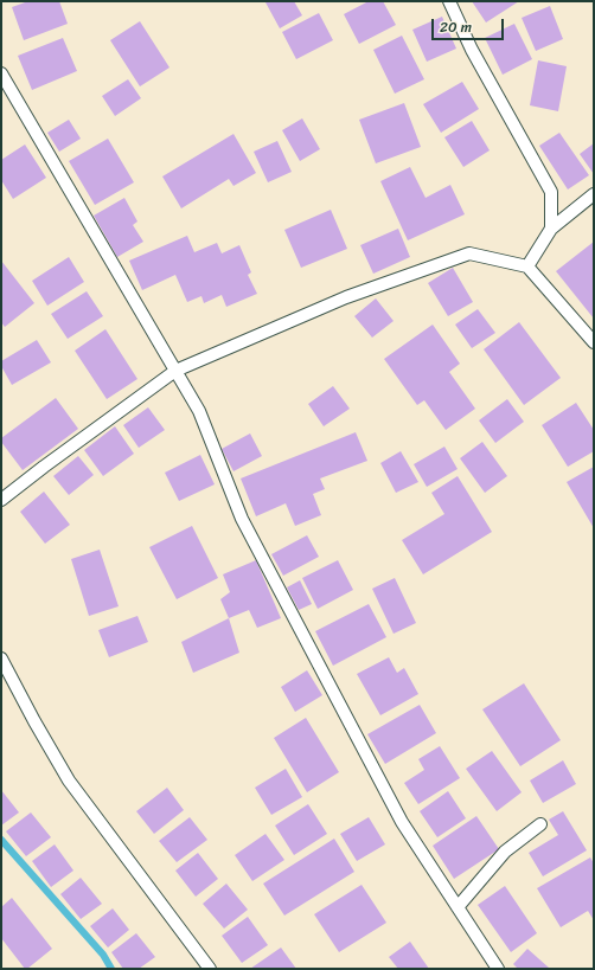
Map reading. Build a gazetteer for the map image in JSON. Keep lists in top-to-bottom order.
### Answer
{
  "scale_bar": "20 m"
}
